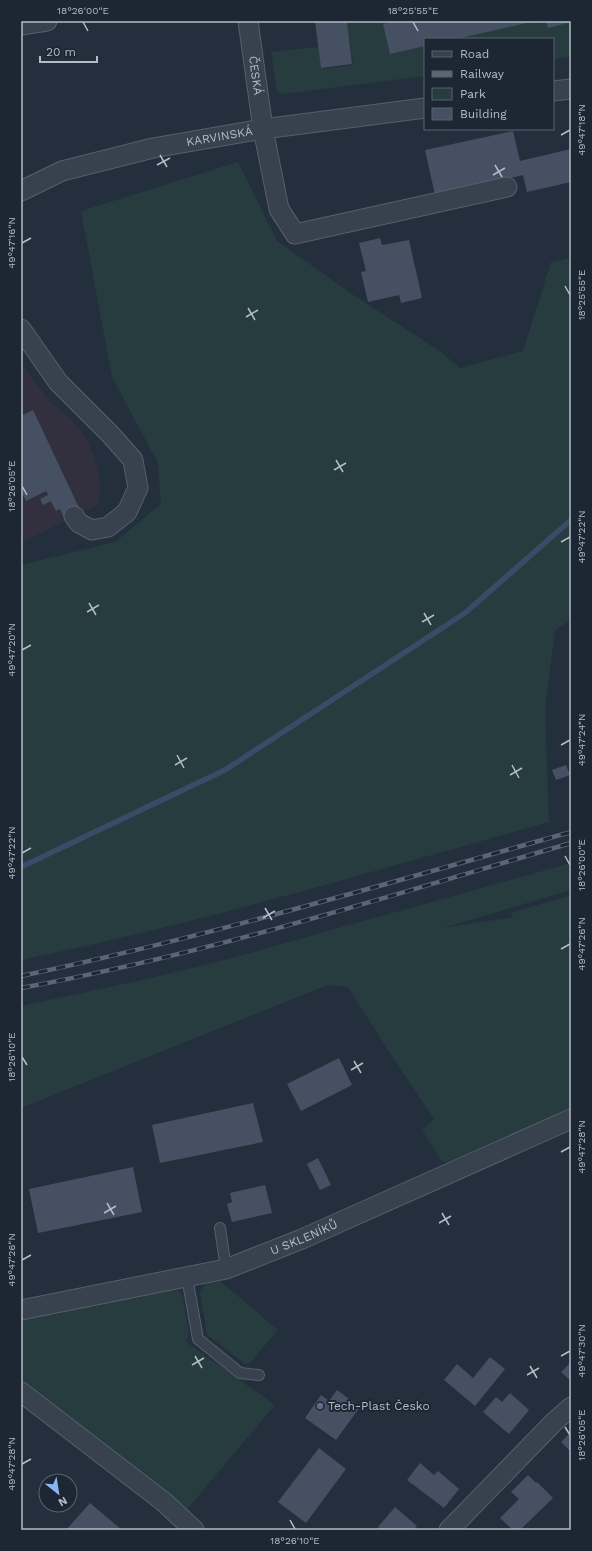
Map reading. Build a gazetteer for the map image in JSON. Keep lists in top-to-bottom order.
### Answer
{
  "streets": {
    "street": ["ČESKÁ", "KARVINSKÁ", "U SKLENÍKŮ"]
  },
  "crossings": [
    ["ČESKÁ", "KARVINSKÁ"]
  ],
  "places": ["Tech-Plast Česko"],
  "legend": [
    "Road",
    "Railway",
    "Park",
    "Building"
  ],
  "scale_bar": "20 m",
  "north": "bottom right",
  "coordinates": [
    "18°26'00\"E",
    "18°25'55\"E",
    "49°47'18\"N",
    "49°47'16\"N",
    "18°26'05\"E",
    "49°47'22\"N",
    "49°47'20\"N",
    "49°47'24\"N",
    "49°47'26\"N",
    "18°26'10\"E",
    "49°47'28\"N",
    "49°47'30\"N"
  ]
}
